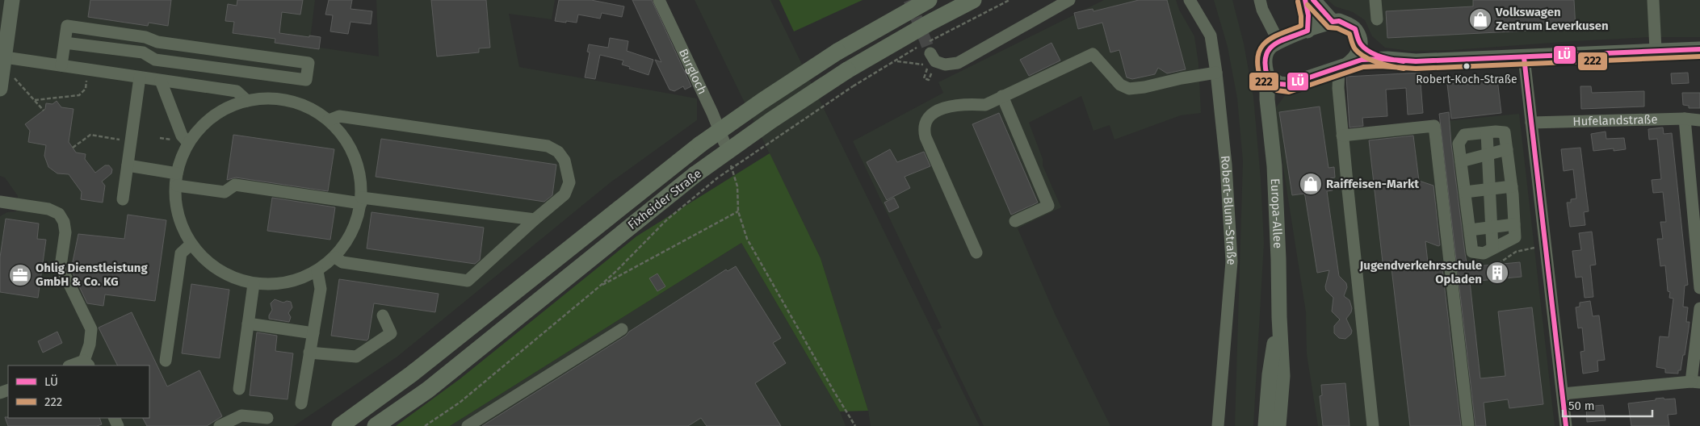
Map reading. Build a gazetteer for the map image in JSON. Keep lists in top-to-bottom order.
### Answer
{
  "streets": {
    "highway": ["Fixheider Straße"],
    "main road": ["Europa-Allee"],
    "street": ["Burgloch", "Hufelandstraße", "Robert-Blum-Straße"]
  },
  "places": {
    "shop": ["Volkswagen Zentrum Leverkusen", "Raiffeisen-Markt"],
    "other": ["Robert-Koch-Straße"],
    "building": ["Jugendverkehrsschule Opladen"],
    "office": ["Ohlig Dienstleistung GmbH & Co. KG"]
  },
  "lines": ["transit line LÜ", "transit line 222"],
  "legend": ["LÜ", "222"],
  "scale_bar": "50 m"
}
